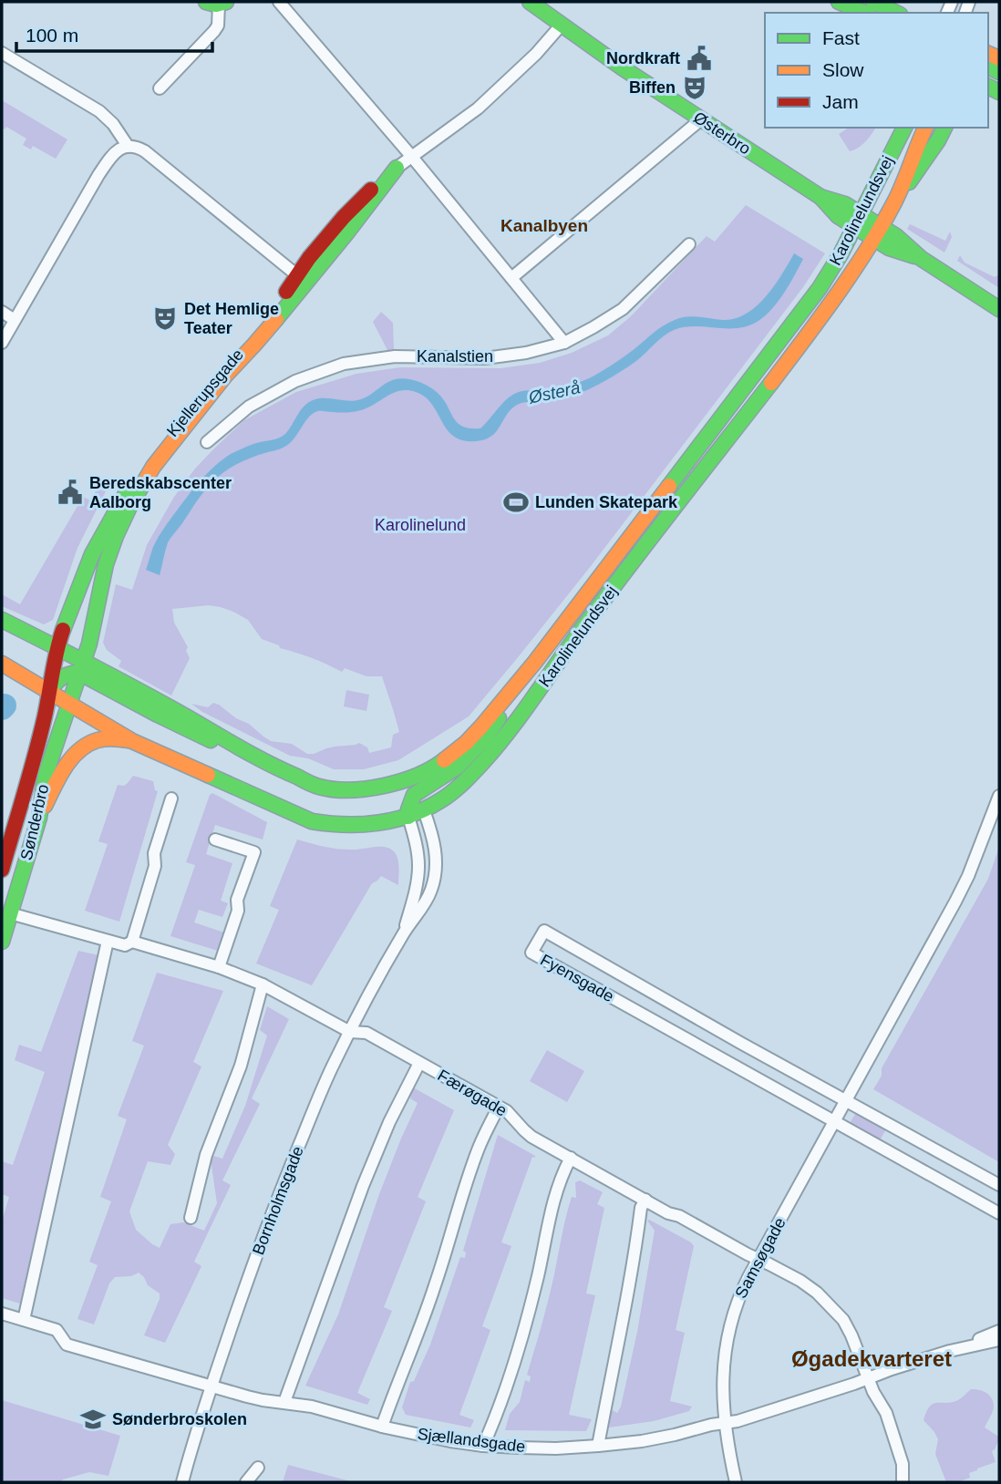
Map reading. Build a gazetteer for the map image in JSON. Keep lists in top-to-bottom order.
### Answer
{
  "streets": {
    "main road": [
      "Østerbro",
      "Karolinelundsvej",
      "Kjellerupsgade",
      "Sønderbro"
    ],
    "street": [
      "Kanalstien",
      "Fyensgade",
      "Færøgade",
      "Bornholmsgade",
      "Samsøgade",
      "Sjællandsgade"
    ]
  },
  "crossings": [
    ["Østerbro", "Karolinelundsvej"],
    ["Østerbro", "Kjellerupsgade"],
    ["Karolinelundsvej", "Kjellerupsgade"],
    ["Karolinelundsvej", "Sønderbro"],
    ["Karolinelundsvej", "Bornholmsgade"],
    ["Kjellerupsgade", "Sønderbro"],
    ["Sønderbro", "Færøgade"],
    ["Fyensgade", "Samsøgade"],
    ["Færøgade", "Bornholmsgade"],
    ["Færøgade", "Samsøgade"],
    ["Færøgade", "Sjællandsgade"],
    ["Bornholmsgade", "Sjællandsgade"],
    ["Samsøgade", "Sjællandsgade"]
  ],
  "districts": ["Kanalbyen", "Øgadekvarteret"],
  "water": ["Østerå"],
  "parks": ["Karolinelund"],
  "places": {
    "public building": ["Nordkraft", "Beredskabscenter Aalborg"],
    "theatre": ["Biffen", "Det Hemlige Teater"],
    "sports": ["Lunden Skatepark"],
    "school or university": ["Sønderbroskolen"]
  },
  "legend": ["Fast", "Slow", "Jam"],
  "scale_bar": "100 m"
}
